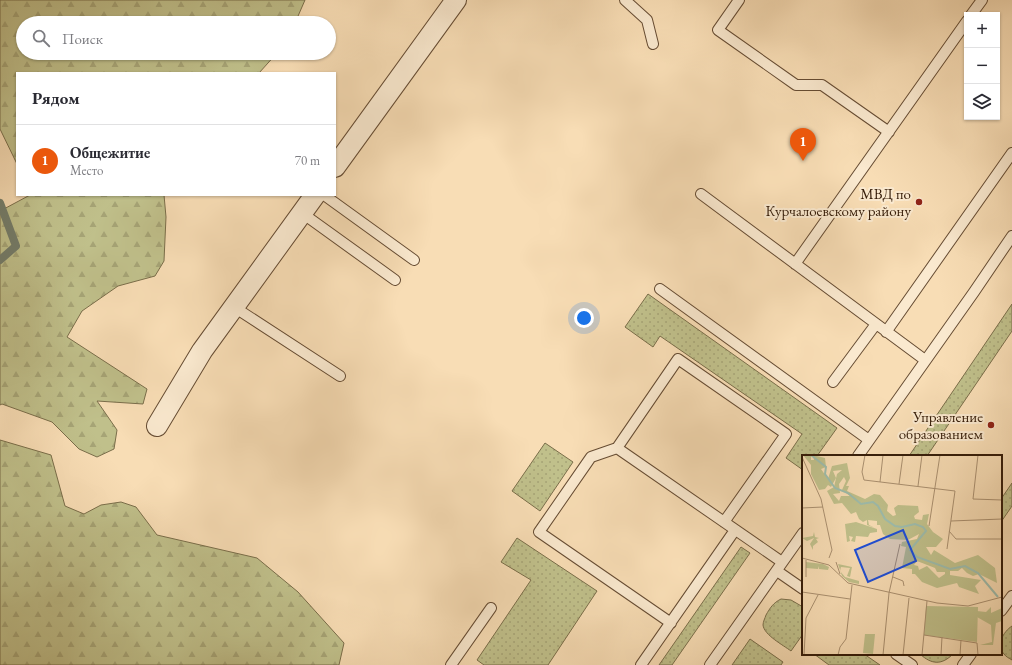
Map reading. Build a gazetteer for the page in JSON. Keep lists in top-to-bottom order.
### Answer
{
  "places": ["МВД по Курчалоевскому району", "Управление образованием"],
  "page": {
    "map_buttons": ["+", "−"],
    "search": "Поиск",
    "heading": "Рядом",
    "list": [
      {
        "mark": "1",
        "name": "Общежитие",
        "note": "Место",
        "value": "70 m"
      }
    ],
    "pins": "1"
  }
}
